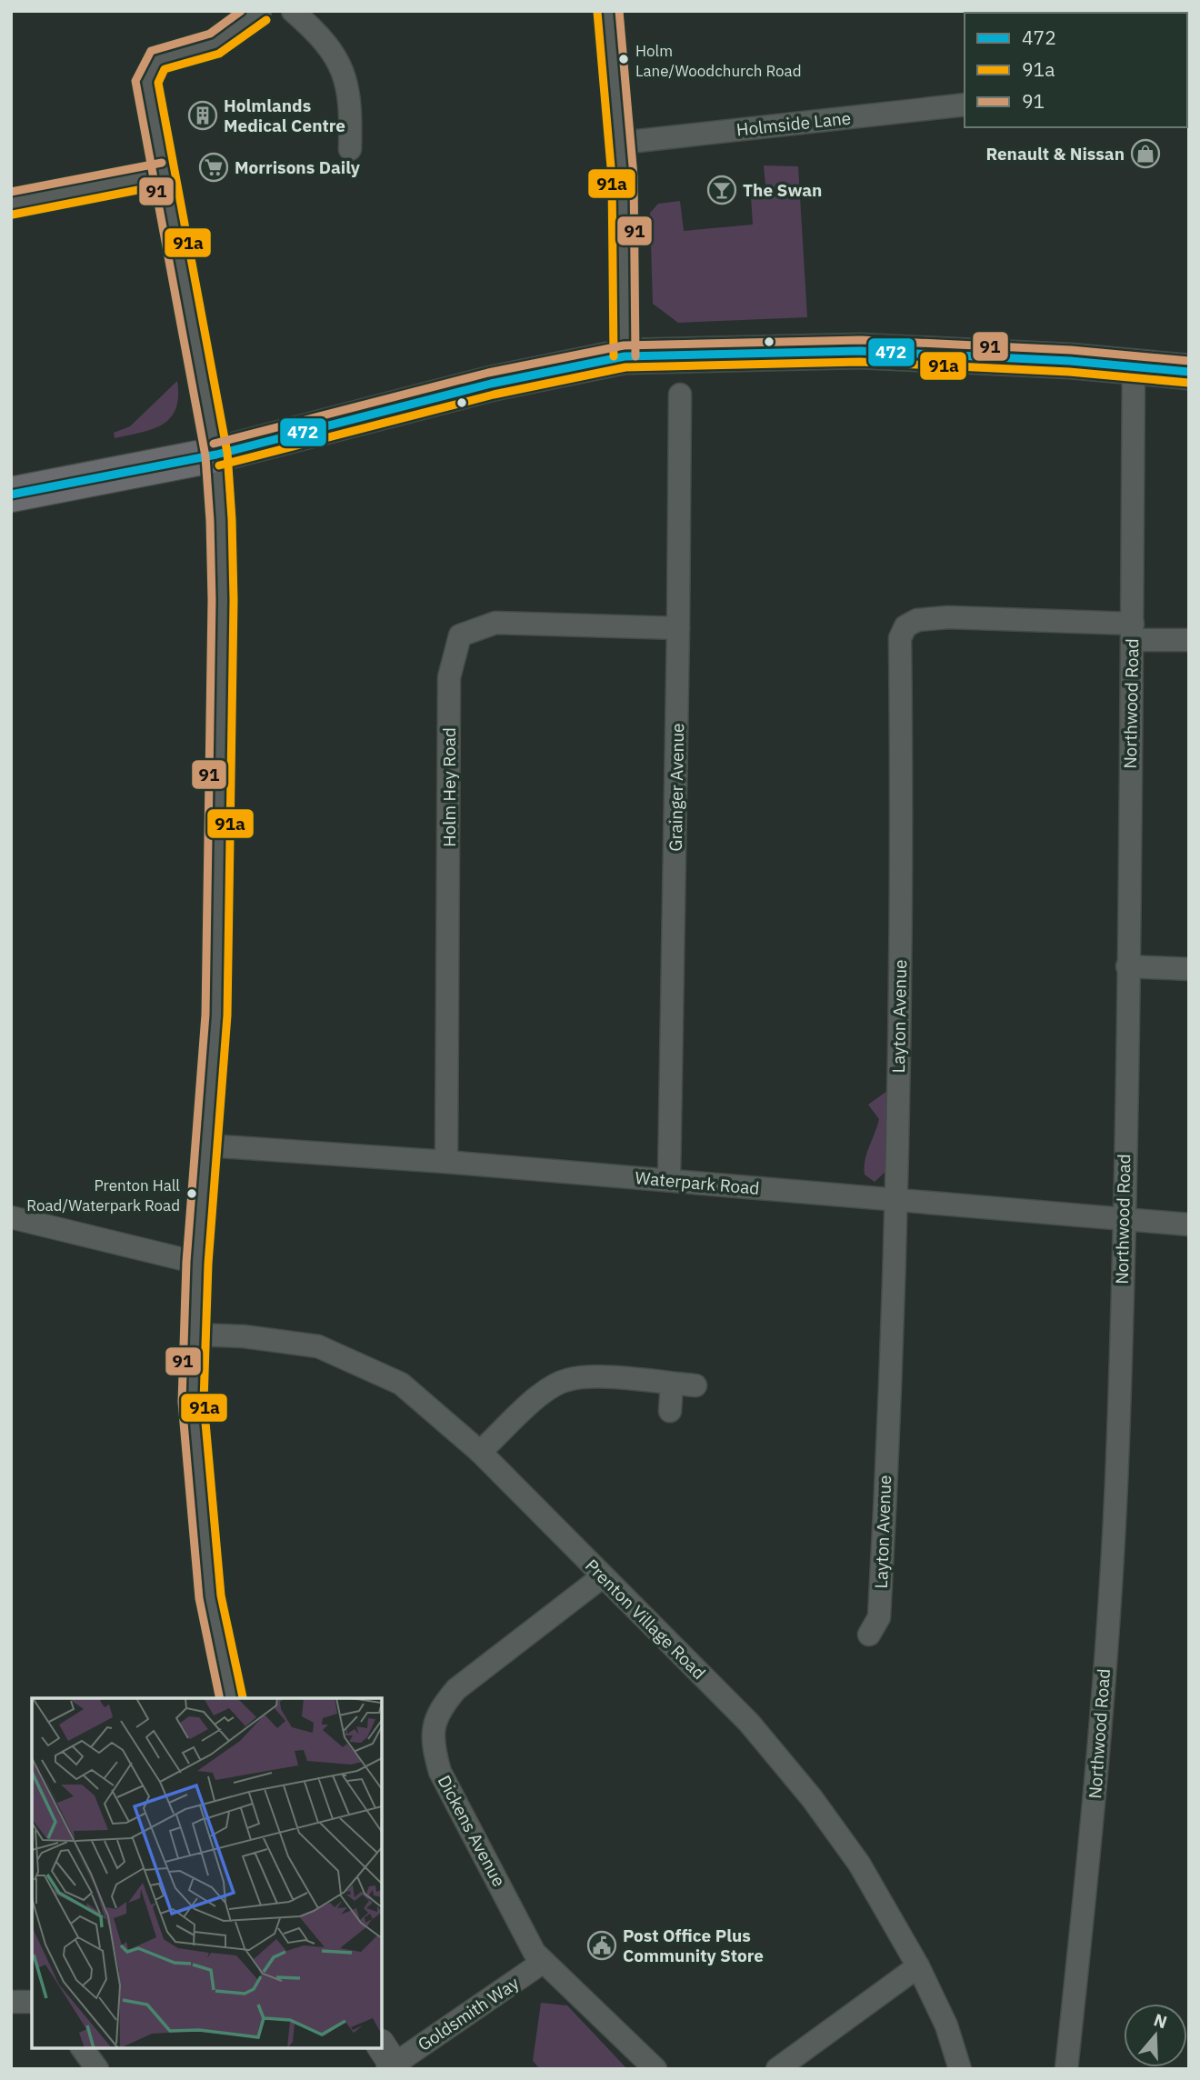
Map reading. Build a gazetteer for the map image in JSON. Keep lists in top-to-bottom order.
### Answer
{
  "streets": {
    "street": [
      "Holmside Lane",
      "Northwood Road",
      "Holm Hey Road",
      "Grainger Avenue",
      "Layton Avenue",
      "Waterpark Road",
      "Prenton Village Road",
      "Dickens Avenue",
      "Goldsmith Way"
    ]
  },
  "crossings": [
    ["Northwood Road", "Layton Avenue"],
    ["Northwood Road", "Waterpark Road"],
    ["Holm Hey Road", "Grainger Avenue"],
    ["Holm Hey Road", "Waterpark Road"],
    ["Grainger Avenue", "Waterpark Road"],
    ["Layton Avenue", "Waterpark Road"],
    ["Prenton Village Road", "Dickens Avenue"],
    ["Dickens Avenue", "Goldsmith Way"]
  ],
  "places": {
    "other": ["Holm Lane/Woodchurch Road", "Prenton Hall Road/Waterpark Road"],
    "building": ["Holmlands Medical Centre"],
    "shop": ["Renault & Nissan"],
    "supermarket": ["Morrisons Daily"],
    "bar": ["The Swan"],
    "public building": ["Post Office Plus Community Store"]
  },
  "lines": ["transit line 91", "transit line 91a", "transit line 472"],
  "legend": ["472", "91a", "91"],
  "north": "top"
}
